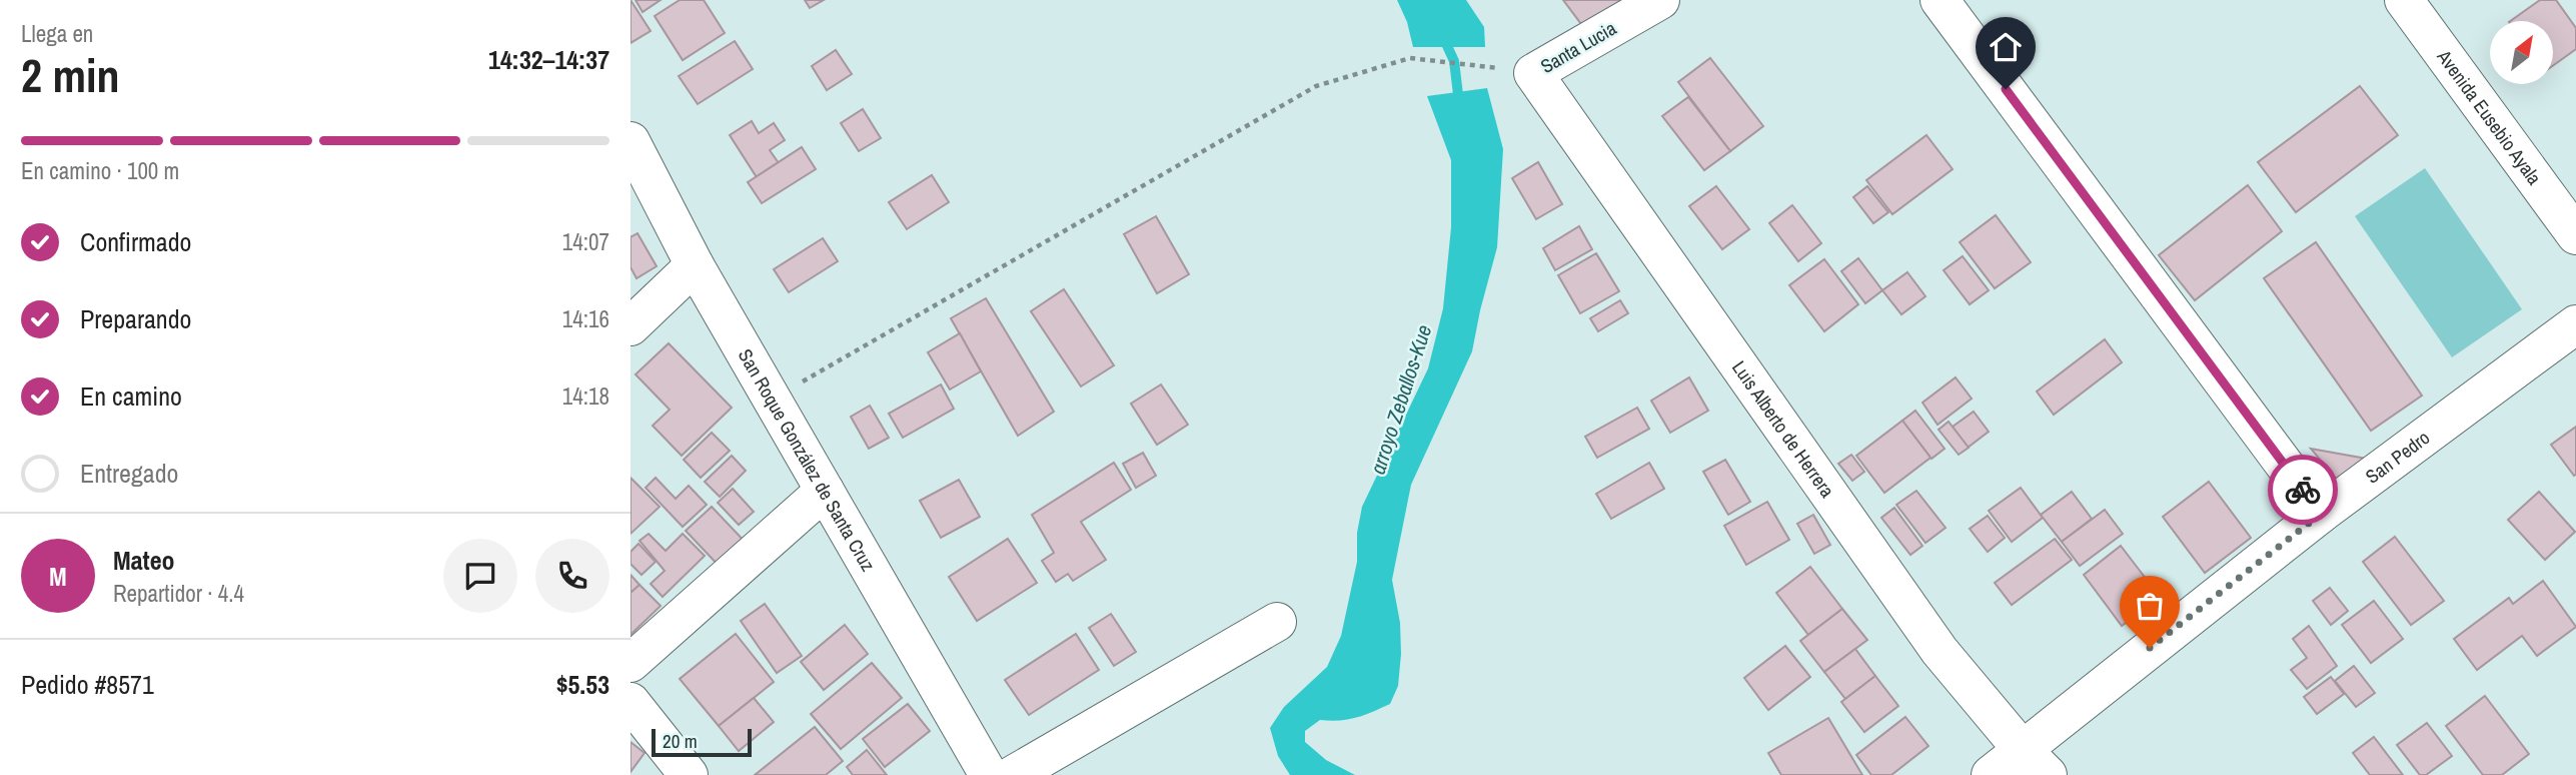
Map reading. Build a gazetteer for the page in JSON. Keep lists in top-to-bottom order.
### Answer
{
  "streets": {
    "street": [
      "Santa Lucia",
      "Avenida Eusebio Ayala",
      "Luis Alberto de Herrera",
      "San Pedro",
      "San Roque González de Santa Cruz"
    ]
  },
  "crossings": [
    ["Santa Lucia", "Luis Alberto de Herrera"],
    ["Luis Alberto de Herrera", "San Pedro"]
  ],
  "water": ["arroyo Zeballos-Kue"],
  "scale_bar": "20 m",
  "north": "top right",
  "page": {
    "heading": ["2 min", "Llega en", "14:32–14:37"],
    "panel": [
      "Mateo",
      "Repartidor · 4.4",
      "Pedido #8571",
      "$5.53"
    ],
    "bar": "En camino · 100 m",
    "list": [
      ["Confirmado", "14:07"],
      ["Preparando", "14:16"],
      ["En camino", "14:18"],
      "Entregado"
    ],
    "round": "M",
    "scale": "20 m"
  }
}
